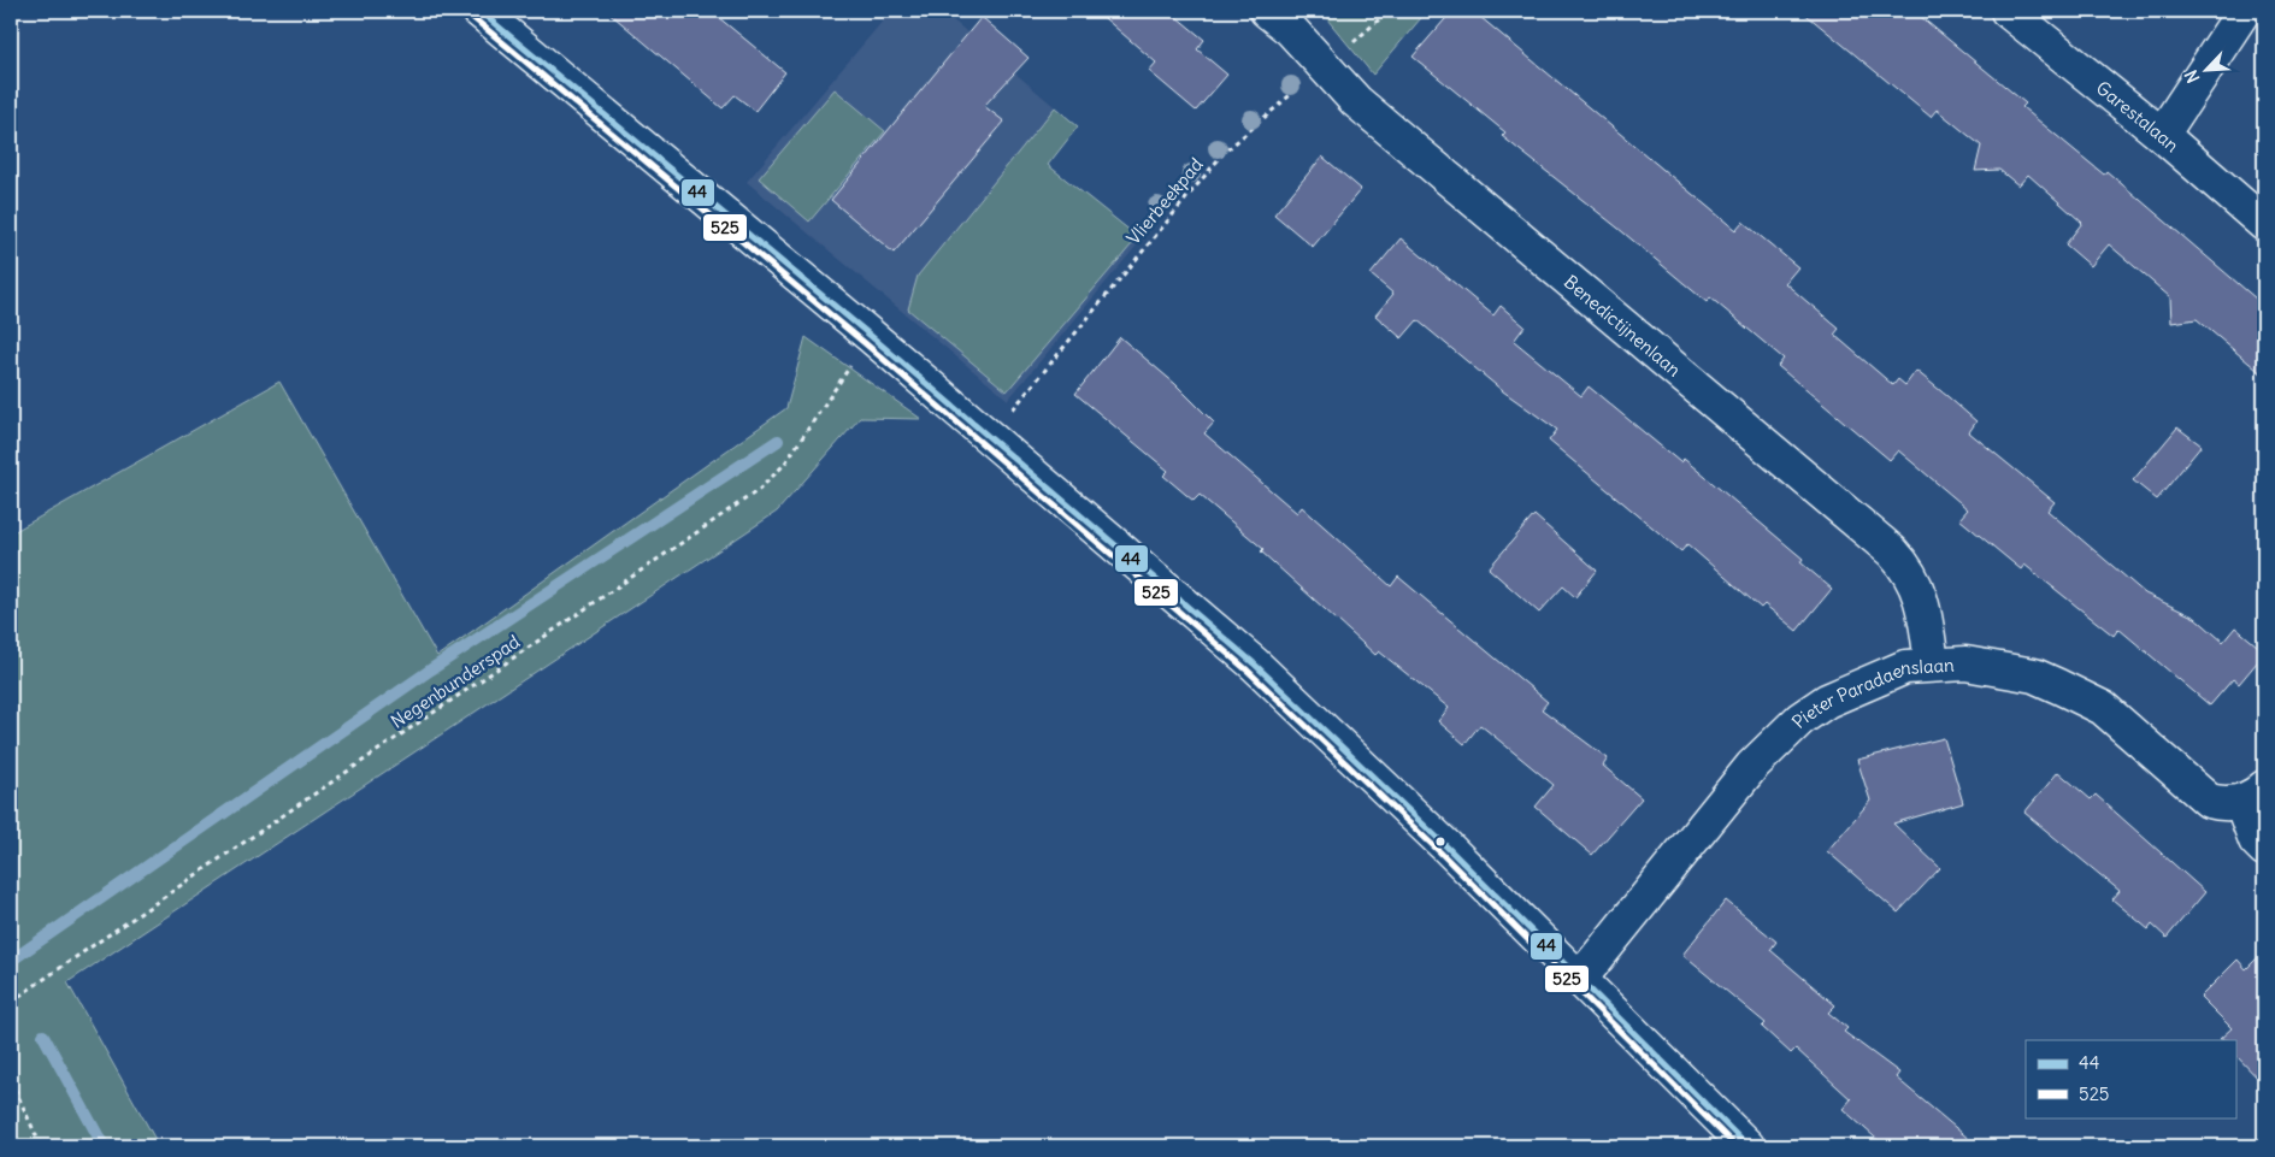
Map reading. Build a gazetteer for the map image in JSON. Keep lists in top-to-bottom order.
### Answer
{
  "streets": {
    "street": ["Garestalaan", "Benedictijnenlaan", "Pieter Paradaenslaan"],
    "path": ["Vlierbeekpad", "Negenbunderspad"]
  },
  "crossings": [
    ["Vlierbeekpad", "Benedictijnenlaan"],
    ["Benedictijnenlaan", "Pieter Paradaenslaan"]
  ],
  "lines": ["transit line 44", "transit line 525"],
  "legend": ["44", "525"],
  "north": "bottom left"
}
